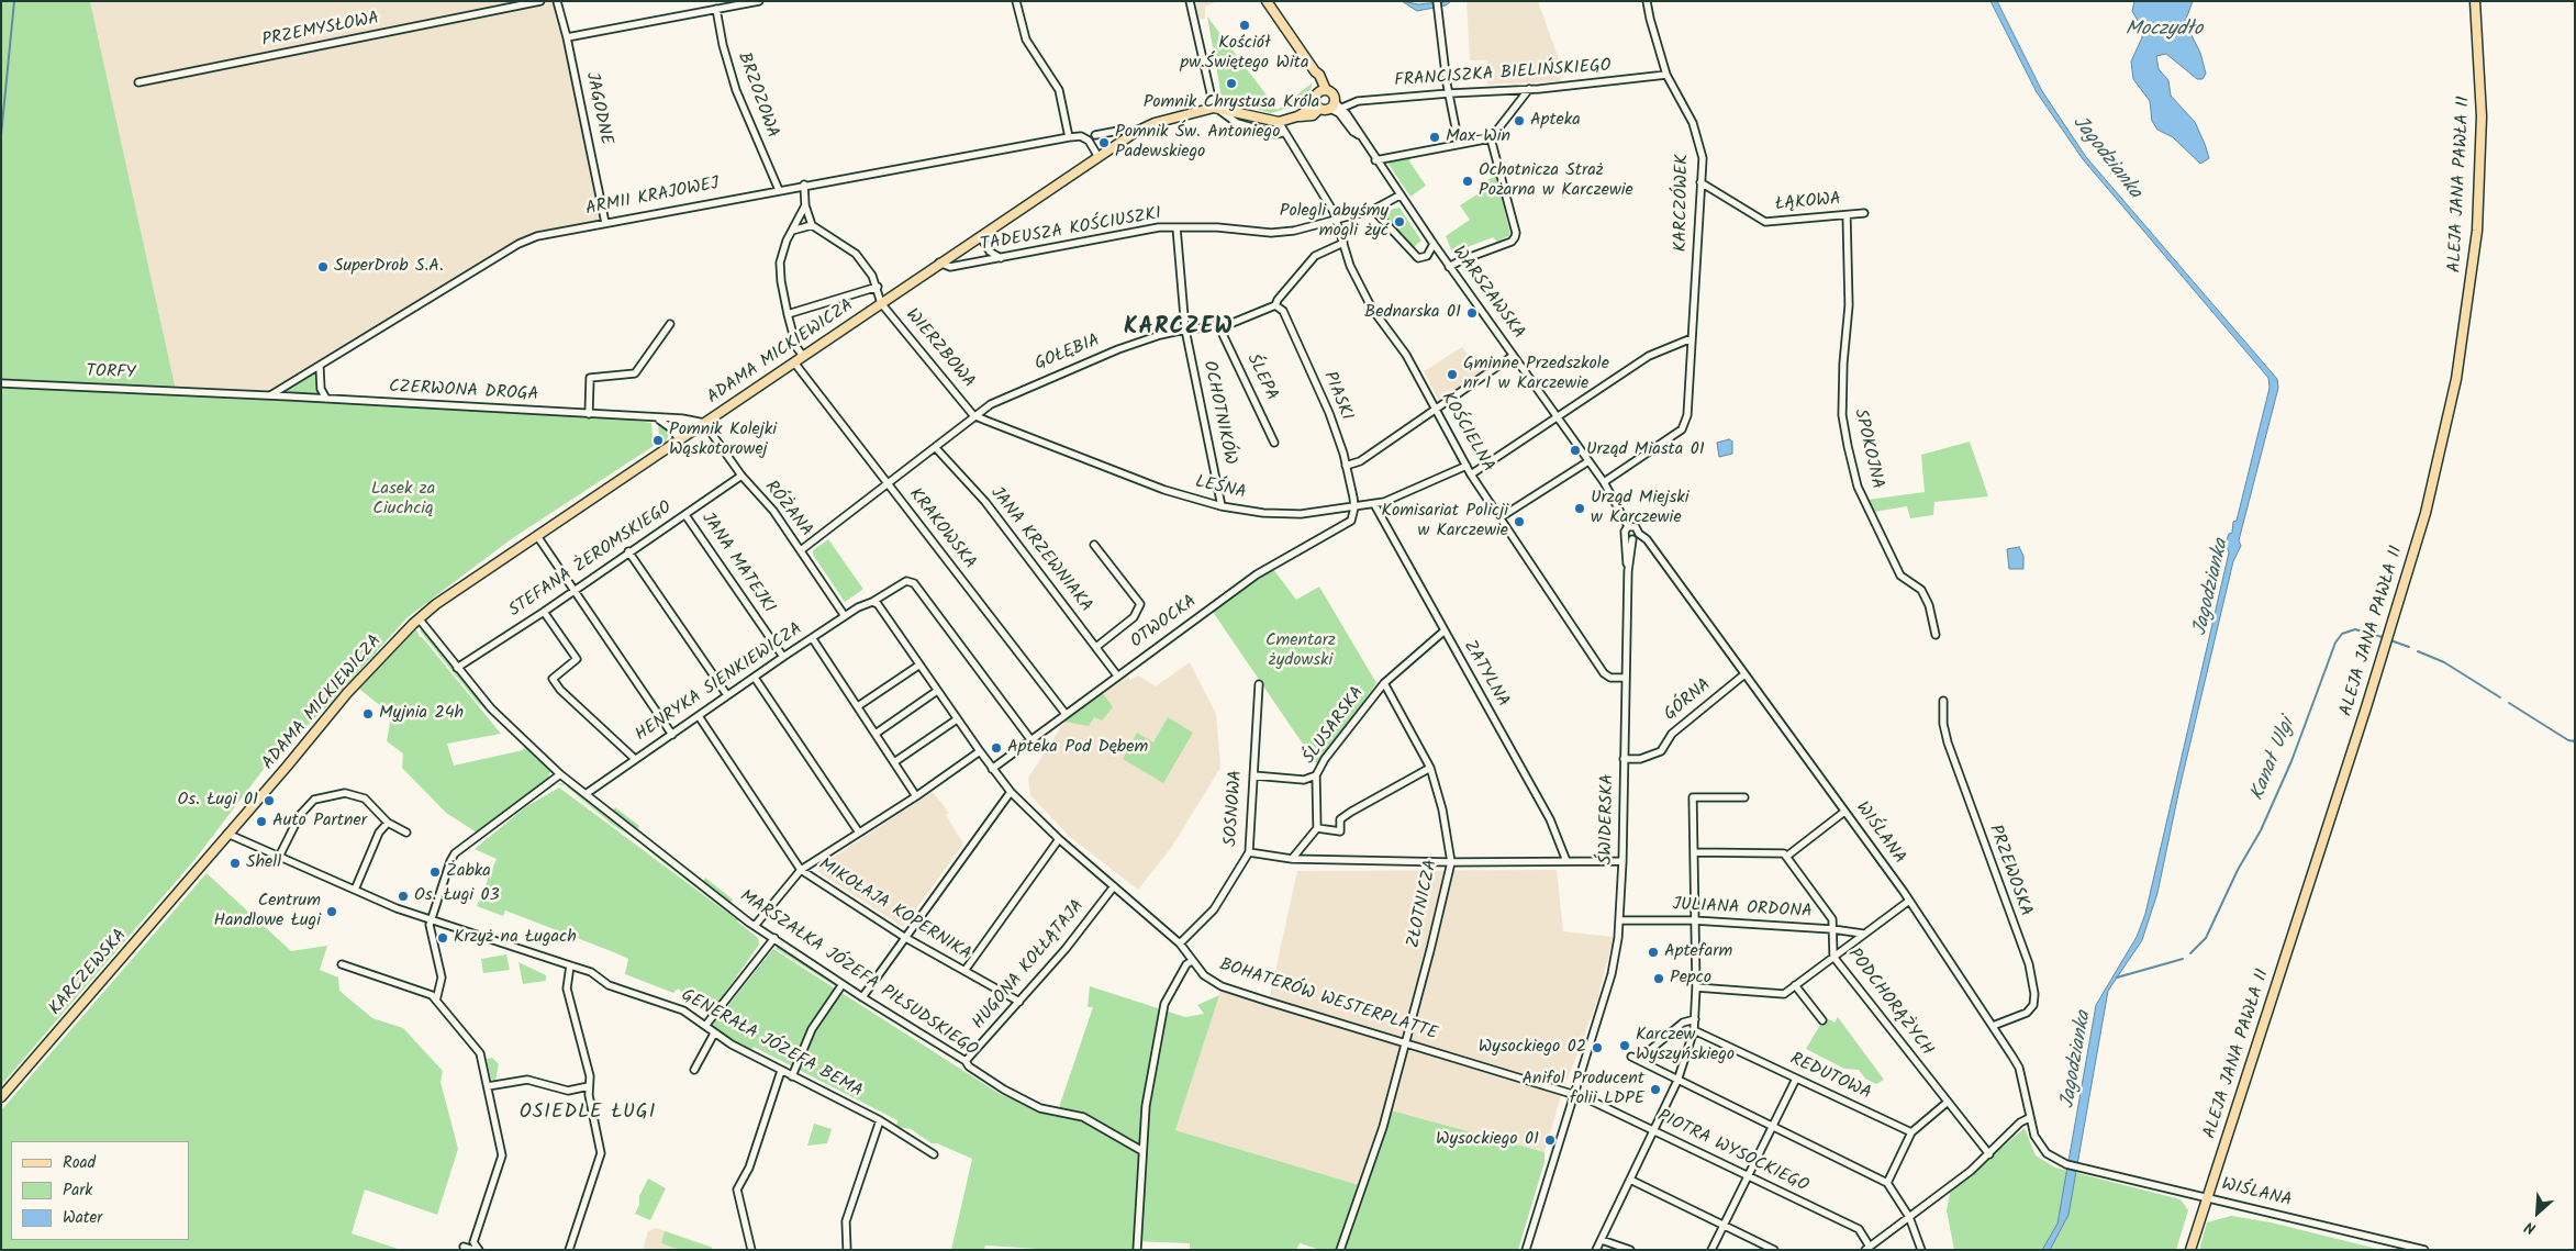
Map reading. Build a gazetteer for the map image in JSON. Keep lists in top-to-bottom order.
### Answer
{
  "streets": {
    "main road": ["ALEJA JANA PAWŁA II", "ADAMA MICKIEWICZA", "KARCZEWSKA"],
    "street": [
      "PRZEMYSŁOWA",
      "FRANCISZKA BIELIŃSKIEGO",
      "BRZOZOWA",
      "JAGODNE",
      "ARMII KRAJOWEJ",
      "KARCZÓWEK",
      "ŁĄKOWA",
      "TADEUSZA KOŚCIUSZKI",
      "WARSZAWSKA",
      "WIERZBOWA",
      "GOŁĘBIA",
      "TORFY",
      "ŚLEPA",
      "CZERWONA DROGA",
      "PIASKI",
      "OCHOTNIKÓW",
      "KOŚCIELNA",
      "SPOKOJNA",
      "LEŚNA",
      "RÓŻANA",
      "KRAKOWSKA",
      "JANA KRZEWNIAKA",
      "STEFANA ŻEROMSKIEGO",
      "JANA MATEJKI",
      "OTWOCKA",
      "ZATYLNA",
      "HENRYKA SIENKIEWICZA",
      "GÓRNA",
      "ŚLUSARSKA",
      "SOSNOWA",
      "ŚWIDERSKA",
      "WIŚLANA",
      "PRZEWOSKA",
      "ZŁOTNICZA",
      "JULIANA ORDONA",
      "MIKOŁAJA KOPERNIKA",
      "HUGONA KOŁŁĄTAJA",
      "MARSZAŁKA JÓZEFA PIŁSUDSKIEGO",
      "BOHATERÓW WESTERPLATTE",
      "PODCHORĄŻYCH",
      "GENERAŁA JÓZEFA BEMA",
      "REDUTOWA",
      "PIOTRA WYSOCKIEGO"
    ]
  },
  "crossings": [
    ["FRANCISZKA BIELIŃSKIEGO", "KARCZÓWEK"],
    ["BRZOZOWA", "ARMII KRAJOWEJ"],
    ["JAGODNE", "ARMII KRAJOWEJ"],
    ["ALEJA JANA PAWŁA II", "WIŚLANA"],
    ["ARMII KRAJOWEJ", "ADAMA MICKIEWICZA"],
    ["ARMII KRAJOWEJ", "CZERWONA DROGA"],
    ["KARCZÓWEK", "ŁĄKOWA"],
    ["KARCZÓWEK", "WARSZAWSKA"],
    ["ŁĄKOWA", "SPOKOJNA"],
    ["TADEUSZA KOŚCIUSZKI", "WARSZAWSKA"],
    ["TADEUSZA KOŚCIUSZKI", "ADAMA MICKIEWICZA"],
    ["TADEUSZA KOŚCIUSZKI", "OCHOTNIKÓW"],
    ["TADEUSZA KOŚCIUSZKI", "KOŚCIELNA"],
    ["WARSZAWSKA", "ŚWIDERSKA"],
    ["WARSZAWSKA", "WIŚLANA"],
    ["WIERZBOWA", "ADAMA MICKIEWICZA"],
    ["WIERZBOWA", "GOŁĘBIA"],
    ["WIERZBOWA", "LEŚNA"],
    ["ADAMA MICKIEWICZA", "CZERWONA DROGA"],
    ["ADAMA MICKIEWICZA", "KOŚCIELNA"],
    ["ADAMA MICKIEWICZA", "RÓŻANA"],
    ["ADAMA MICKIEWICZA", "KRAKOWSKA"],
    ["ADAMA MICKIEWICZA", "KARCZEWSKA"],
    ["ADAMA MICKIEWICZA", "MARSZAŁKA JÓZEFA PIŁSUDSKIEGO"],
    ["ADAMA MICKIEWICZA", "GENERAŁA JÓZEFA BEMA"],
    ["GOŁĘBIA", "ŚLEPA"],
    ["GOŁĘBIA", "PIASKI"],
    ["GOŁĘBIA", "OCHOTNIKÓW"],
    ["GOŁĘBIA", "LEŚNA"],
    ["GOŁĘBIA", "JANA KRZEWNIAKA"],
    ["TORFY", "CZERWONA DROGA"],
    ["CZERWONA DROGA", "RÓŻANA"],
    ["PIASKI", "LEŚNA"],
    ["PIASKI", "OTWOCKA"],
    ["OCHOTNIKÓW", "LEŚNA"],
    ["KOŚCIELNA", "LEŚNA"],
    ["KOŚCIELNA", "ŚWIDERSKA"],
    ["LEŚNA", "OTWOCKA"],
    ["LEŚNA", "ZATYLNA"],
    ["RÓŻANA", "STEFANA ŻEROMSKIEGO"],
    ["RÓŻANA", "HENRYKA SIENKIEWICZA"],
    ["KRAKOWSKA", "OTWOCKA"],
    ["JANA KRZEWNIAKA", "OTWOCKA"],
    ["STEFANA ŻEROMSKIEGO", "JANA MATEJKI"],
    ["STEFANA ŻEROMSKIEGO", "MARSZAŁKA JÓZEFA PIŁSUDSKIEGO"],
    ["JANA MATEJKI", "HENRYKA SIENKIEWICZA"],
    ["OTWOCKA", "HENRYKA SIENKIEWICZA"],
    ["OTWOCKA", "BOHATERÓW WESTERPLATTE"],
    ["ZATYLNA", "ŚLUSARSKA"],
    ["HENRYKA SIENKIEWICZA", "MIKOŁAJA KOPERNIKA"],
    ["HENRYKA SIENKIEWICZA", "MARSZAŁKA JÓZEFA PIŁSUDSKIEGO"],
    ["GÓRNA", "ŚWIDERSKA"],
    ["GÓRNA", "WIŚLANA"],
    ["ŚLUSARSKA", "ZŁOTNICZA"],
    ["SOSNOWA", "BOHATERÓW WESTERPLATTE"],
    ["ŚWIDERSKA", "WIŚLANA"],
    ["ŚWIDERSKA", "JULIANA ORDONA"],
    ["ŚWIDERSKA", "BOHATERÓW WESTERPLATTE"],
    ["ŚWIDERSKA", "PIOTRA WYSOCKIEGO"],
    ["WIŚLANA", "PRZEWOSKA"],
    ["ZŁOTNICZA", "BOHATERÓW WESTERPLATTE"],
    ["JULIANA ORDONA", "PODCHORĄŻYCH"],
    ["MIKOŁAJA KOPERNIKA", "HUGONA KOŁŁĄTAJA"],
    ["HUGONA KOŁŁĄTAJA", "MARSZAŁKA JÓZEFA PIŁSUDSKIEGO"],
    ["HUGONA KOŁŁĄTAJA", "BOHATERÓW WESTERPLATTE"],
    ["BOHATERÓW WESTERPLATTE", "PIOTRA WYSOCKIEGO"]
  ],
  "districts": ["KARCZEW", "OSIEDLE ŁUGI"],
  "water": ["Moczydło", "Jagodzianka", "Kanał Ulgi"],
  "parks": ["Lasek za Ciuchcią", "Cmentarz żydowski"],
  "places": [
    "Kościół pw.Świętego Wita",
    "Pomnik Chrystusa Króla",
    "Apteka",
    "Max-Win",
    "Pomnik Św. Antoniego Padewskiego",
    "Ochotnicza Straż Pożarna w Karczewie",
    "Polegli abyśmy mogli żyć",
    "SuperDrob S.A.",
    "Bednarska 01",
    "Gminne Przedszkole nr 1 w Karczewie",
    "Pomnik Kolejki Wąskotorowej",
    "Urząd Miasta 01",
    "Urząd Miejski w Karczewie",
    "Komisariat Policji w Karczewie",
    "Myjnia 24h",
    "Apteka Pod Dębem",
    "Os. Ługi 01",
    "Auto Partner",
    "Shell",
    "Żabka",
    "Os. Ługi 03",
    "Centrum Handlowe Ługi",
    "Krzyż na Ługach",
    "Aptefarm",
    "Pepco",
    "Karczew Wyszyńskiego",
    "Wysockiego 02",
    "Anifol Producent folii LDPE",
    "Wysockiego 01"
  ],
  "legend": ["Road", "Park", "Water"],
  "north": "bottom left"
}
